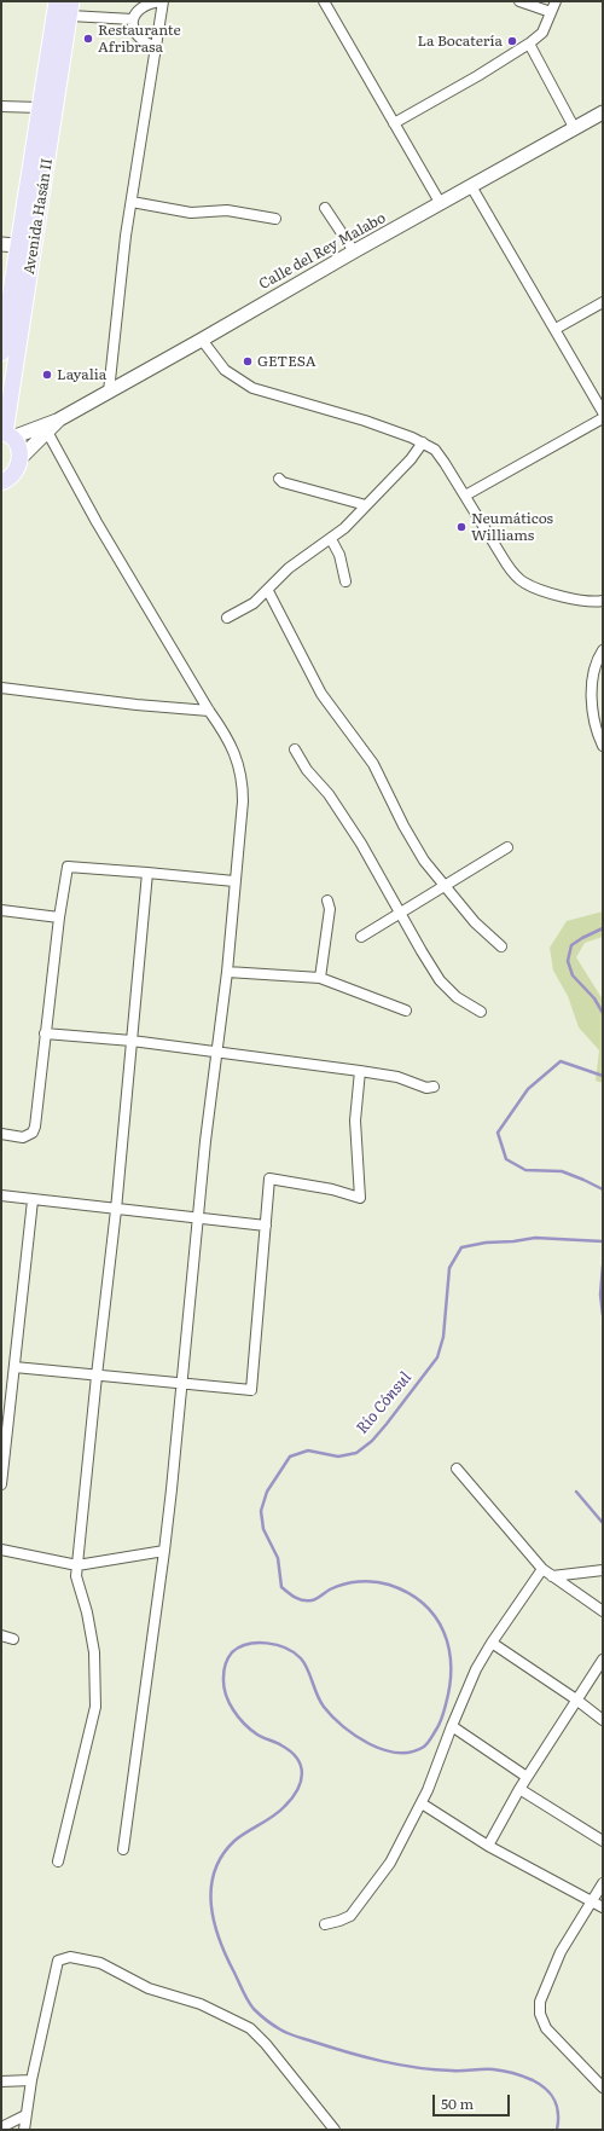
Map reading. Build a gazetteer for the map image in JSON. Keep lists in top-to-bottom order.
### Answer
{
  "streets": {
    "main road": ["Avenida Hasán II", "Calle del Rey Malabo"]
  },
  "crossings": [
    ["Avenida Hasán II", "Calle del Rey Malabo"]
  ],
  "water": ["Río Cónsul"],
  "places": [
    "Restaurante Afribrasa",
    "La Bocatería",
    "GETESA",
    "Layalia",
    "Neumáticos Williams"
  ],
  "scale_bar": "50 m"
}
